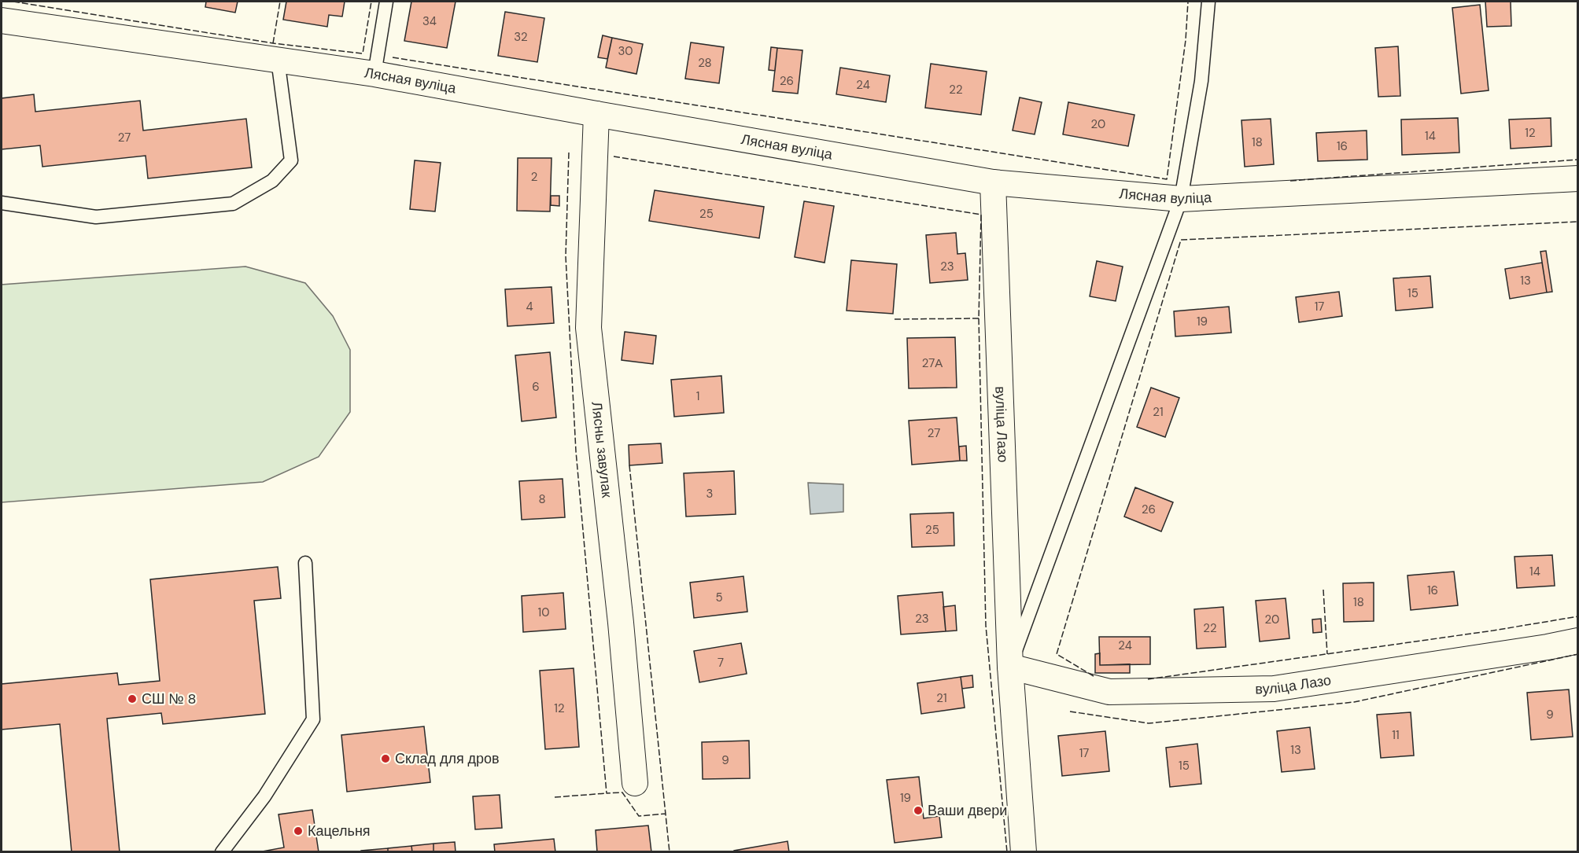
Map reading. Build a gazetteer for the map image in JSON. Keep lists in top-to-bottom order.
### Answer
{
  "streets": {
    "street": ["Лясная вуліца", "вуліца Лазо", "Лясны завулак"]
  },
  "crossings": [
    ["Лясная вуліца", "вуліца Лазо"],
    ["Лясная вуліца", "Лясны завулак"]
  ],
  "places": [
    "СШ № 8",
    "Склад для дров",
    "Ваши двери",
    "Кацельня"
  ],
  "house_numbers": [
    "34",
    "32",
    "30",
    "28",
    "26",
    "24",
    "22",
    "20",
    "12",
    "14",
    "27",
    "18",
    "16",
    "2",
    "25",
    "23",
    "13",
    "15",
    "4",
    "17",
    "19",
    "27А",
    "6",
    "1",
    "21",
    "27",
    "3",
    "8",
    "26",
    "25",
    "14",
    "16",
    "5",
    "18",
    "10",
    "23",
    "20",
    "22",
    "24",
    "7",
    "21",
    "12",
    "9",
    "11",
    "13",
    "17",
    "9",
    "15",
    "19"
  ]
}
